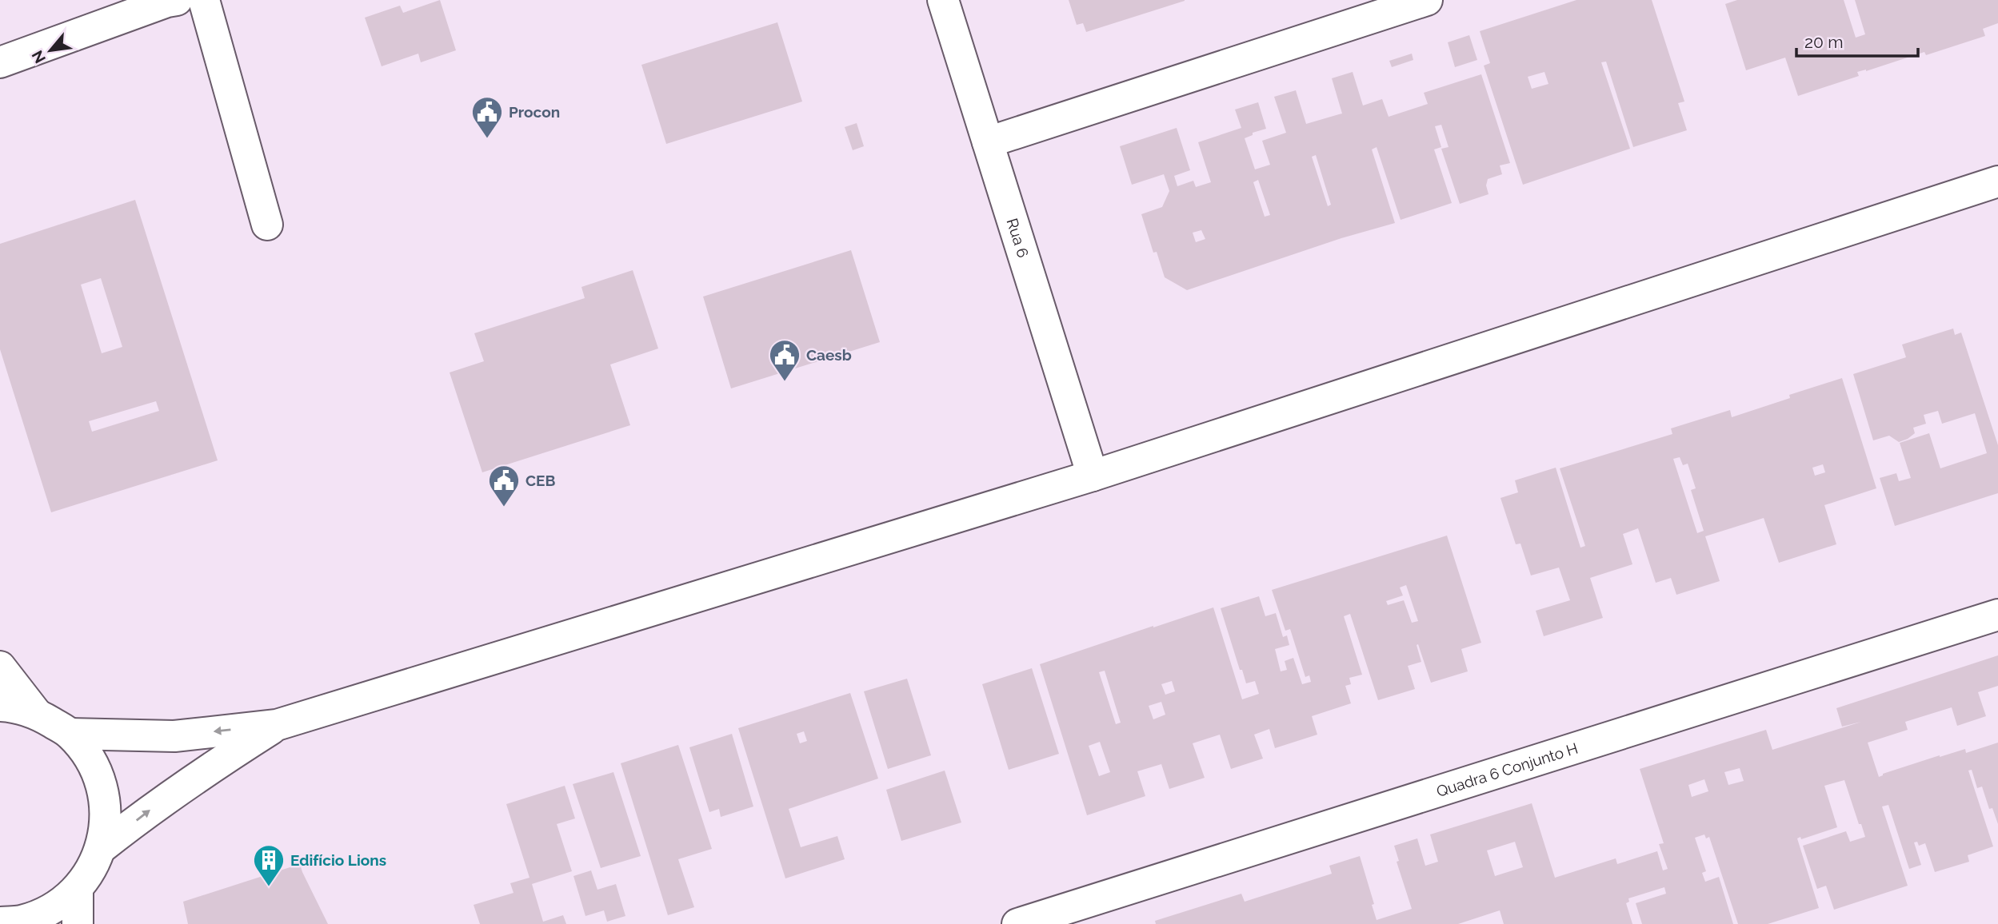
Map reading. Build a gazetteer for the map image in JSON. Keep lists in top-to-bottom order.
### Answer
{
  "streets": {
    "street": ["Rua 6", "Quadra 6 Conjunto H"]
  },
  "places": {
    "public building": ["Procon", "Caesb", "CEB"],
    "building": ["Edifício Lions"]
  },
  "scale_bar": "20 m",
  "north": "bottom left"
}
